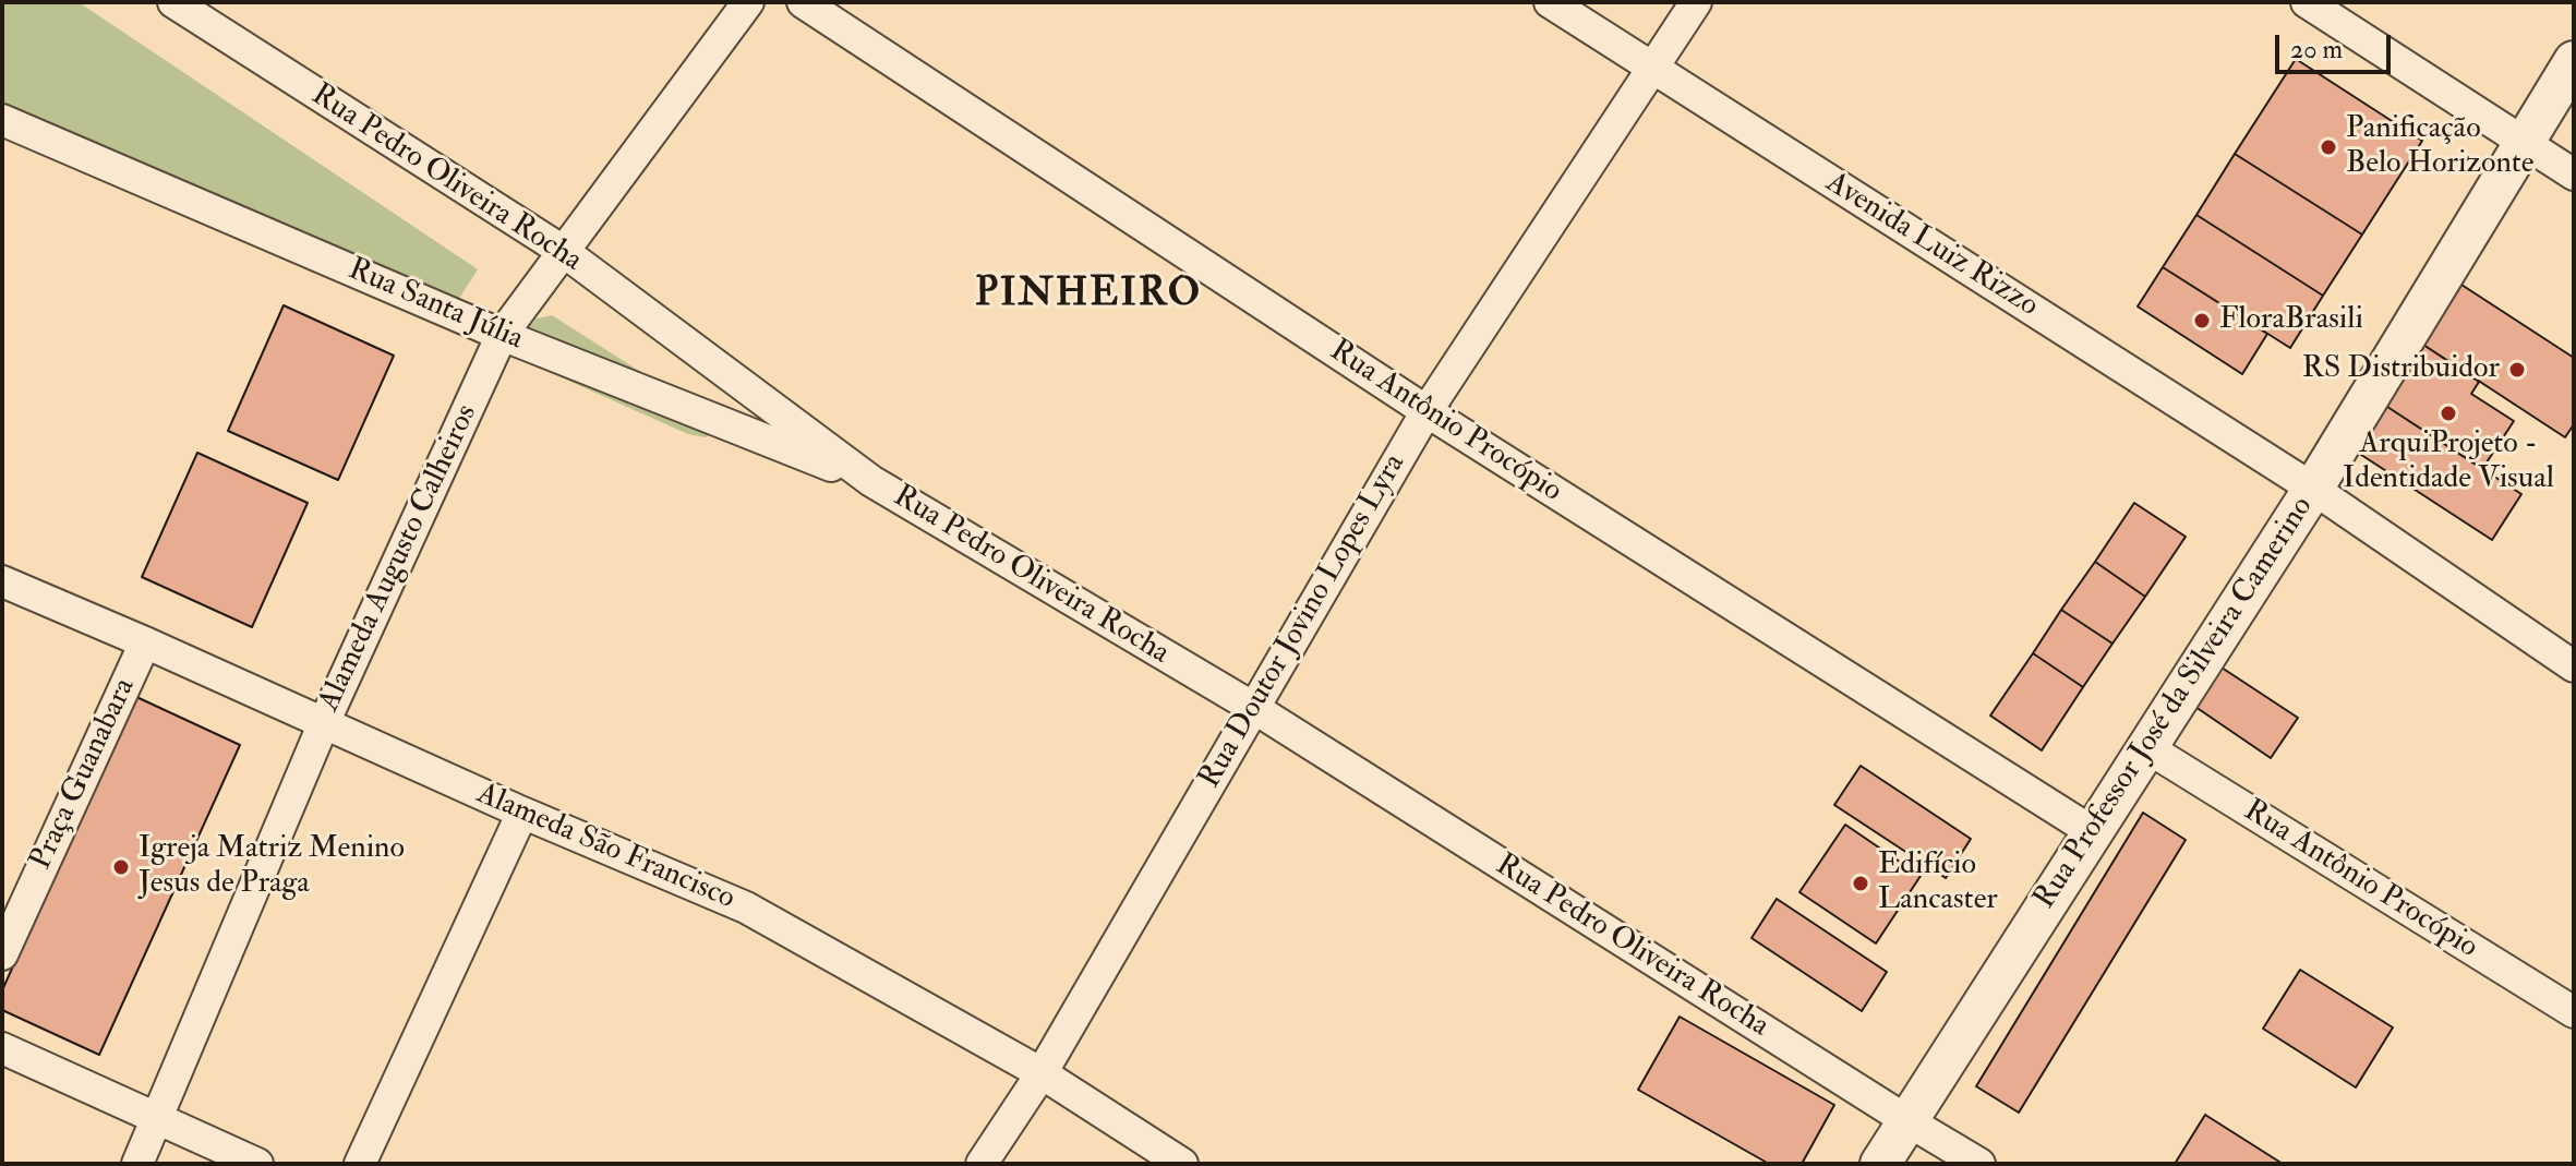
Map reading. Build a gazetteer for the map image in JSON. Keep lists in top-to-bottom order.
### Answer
{
  "streets": {
    "street": [
      "Rua Pedro Oliveira Rocha",
      "Avenida Luiz Rizzo",
      "Rua Santa Júlia",
      "Rua Antônio Procópio",
      "Alameda Augusto Calheiros",
      "Rua Doutor Jovino Lopes Lyra",
      "Rua Professor José da Silveira Camerino",
      "Praça Guanabara",
      "Alameda São Francisco"
    ]
  },
  "crossings": [
    ["Rua Pedro Oliveira Rocha", "Rua Santa Júlia"],
    ["Rua Pedro Oliveira Rocha", "Alameda Augusto Calheiros"],
    ["Rua Pedro Oliveira Rocha", "Rua Doutor Jovino Lopes Lyra"],
    ["Rua Pedro Oliveira Rocha", "Rua Professor José da Silveira Camerino"],
    ["Avenida Luiz Rizzo", "Rua Doutor Jovino Lopes Lyra"],
    ["Avenida Luiz Rizzo", "Rua Professor José da Silveira Camerino"],
    ["Rua Santa Júlia", "Alameda Augusto Calheiros"],
    ["Rua Antônio Procópio", "Rua Doutor Jovino Lopes Lyra"],
    ["Rua Antônio Procópio", "Rua Professor José da Silveira Camerino"],
    ["Alameda Augusto Calheiros", "Alameda São Francisco"],
    ["Rua Doutor Jovino Lopes Lyra", "Alameda São Francisco"],
    ["Praça Guanabara", "Alameda São Francisco"]
  ],
  "districts": ["PINHEIRO"],
  "places": [
    "Panificação Belo Horizonte",
    "FloraBrasili",
    "RS Distribuidor",
    "ArquiProjeto - Identidade Visual",
    "Igreja Matriz Menino Jesus de Praga",
    "Edifício Lancaster"
  ],
  "scale_bar": "20 m"
}
